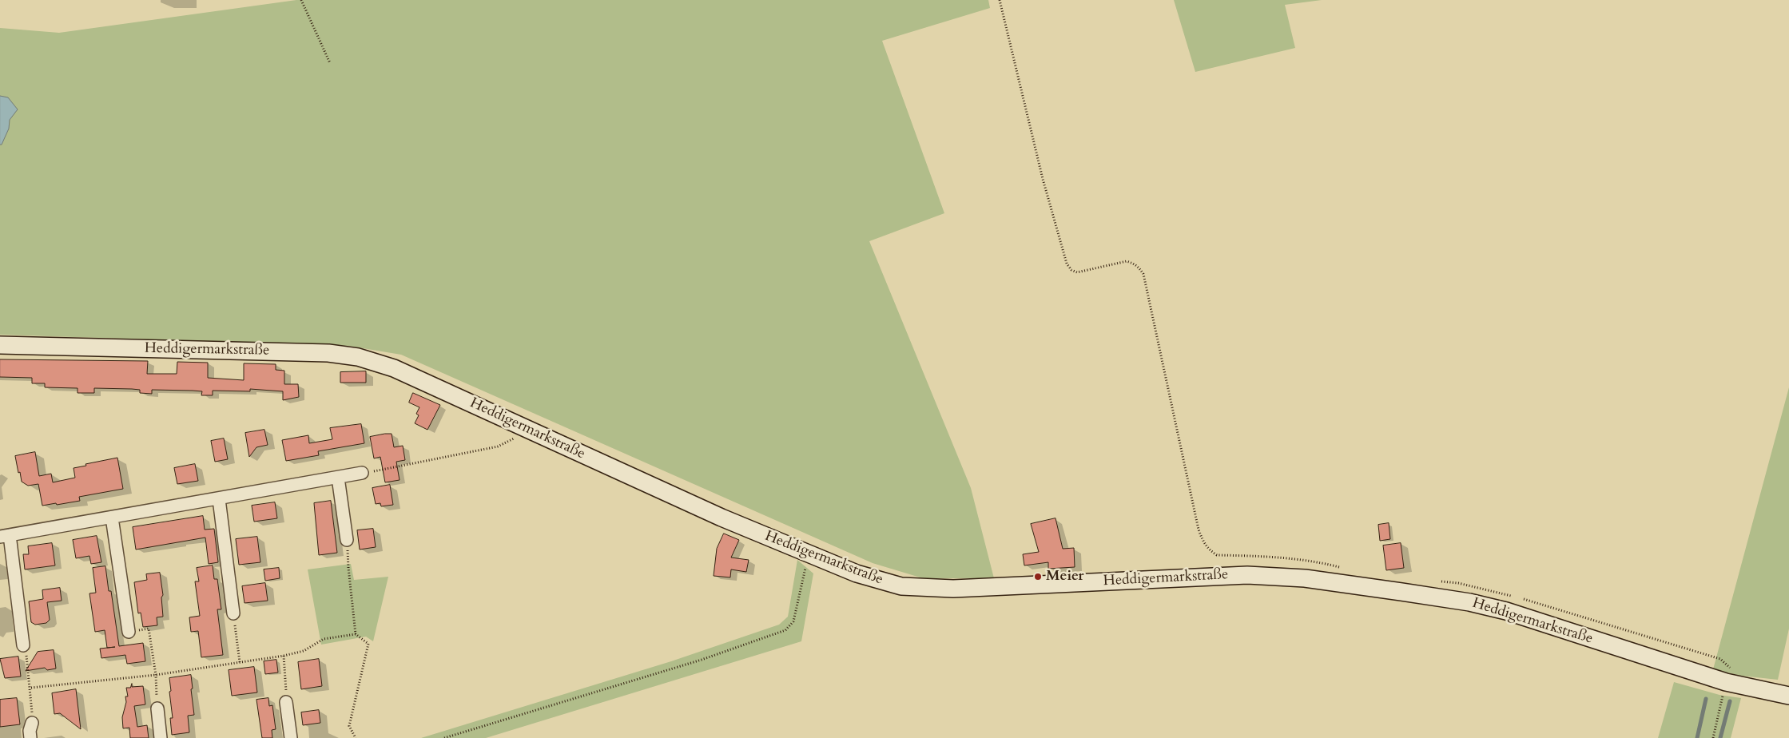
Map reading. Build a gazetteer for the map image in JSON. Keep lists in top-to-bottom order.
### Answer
{
  "streets": {
    "street": ["Heddigermarkstraße"]
  },
  "places": ["Meier"]
}
